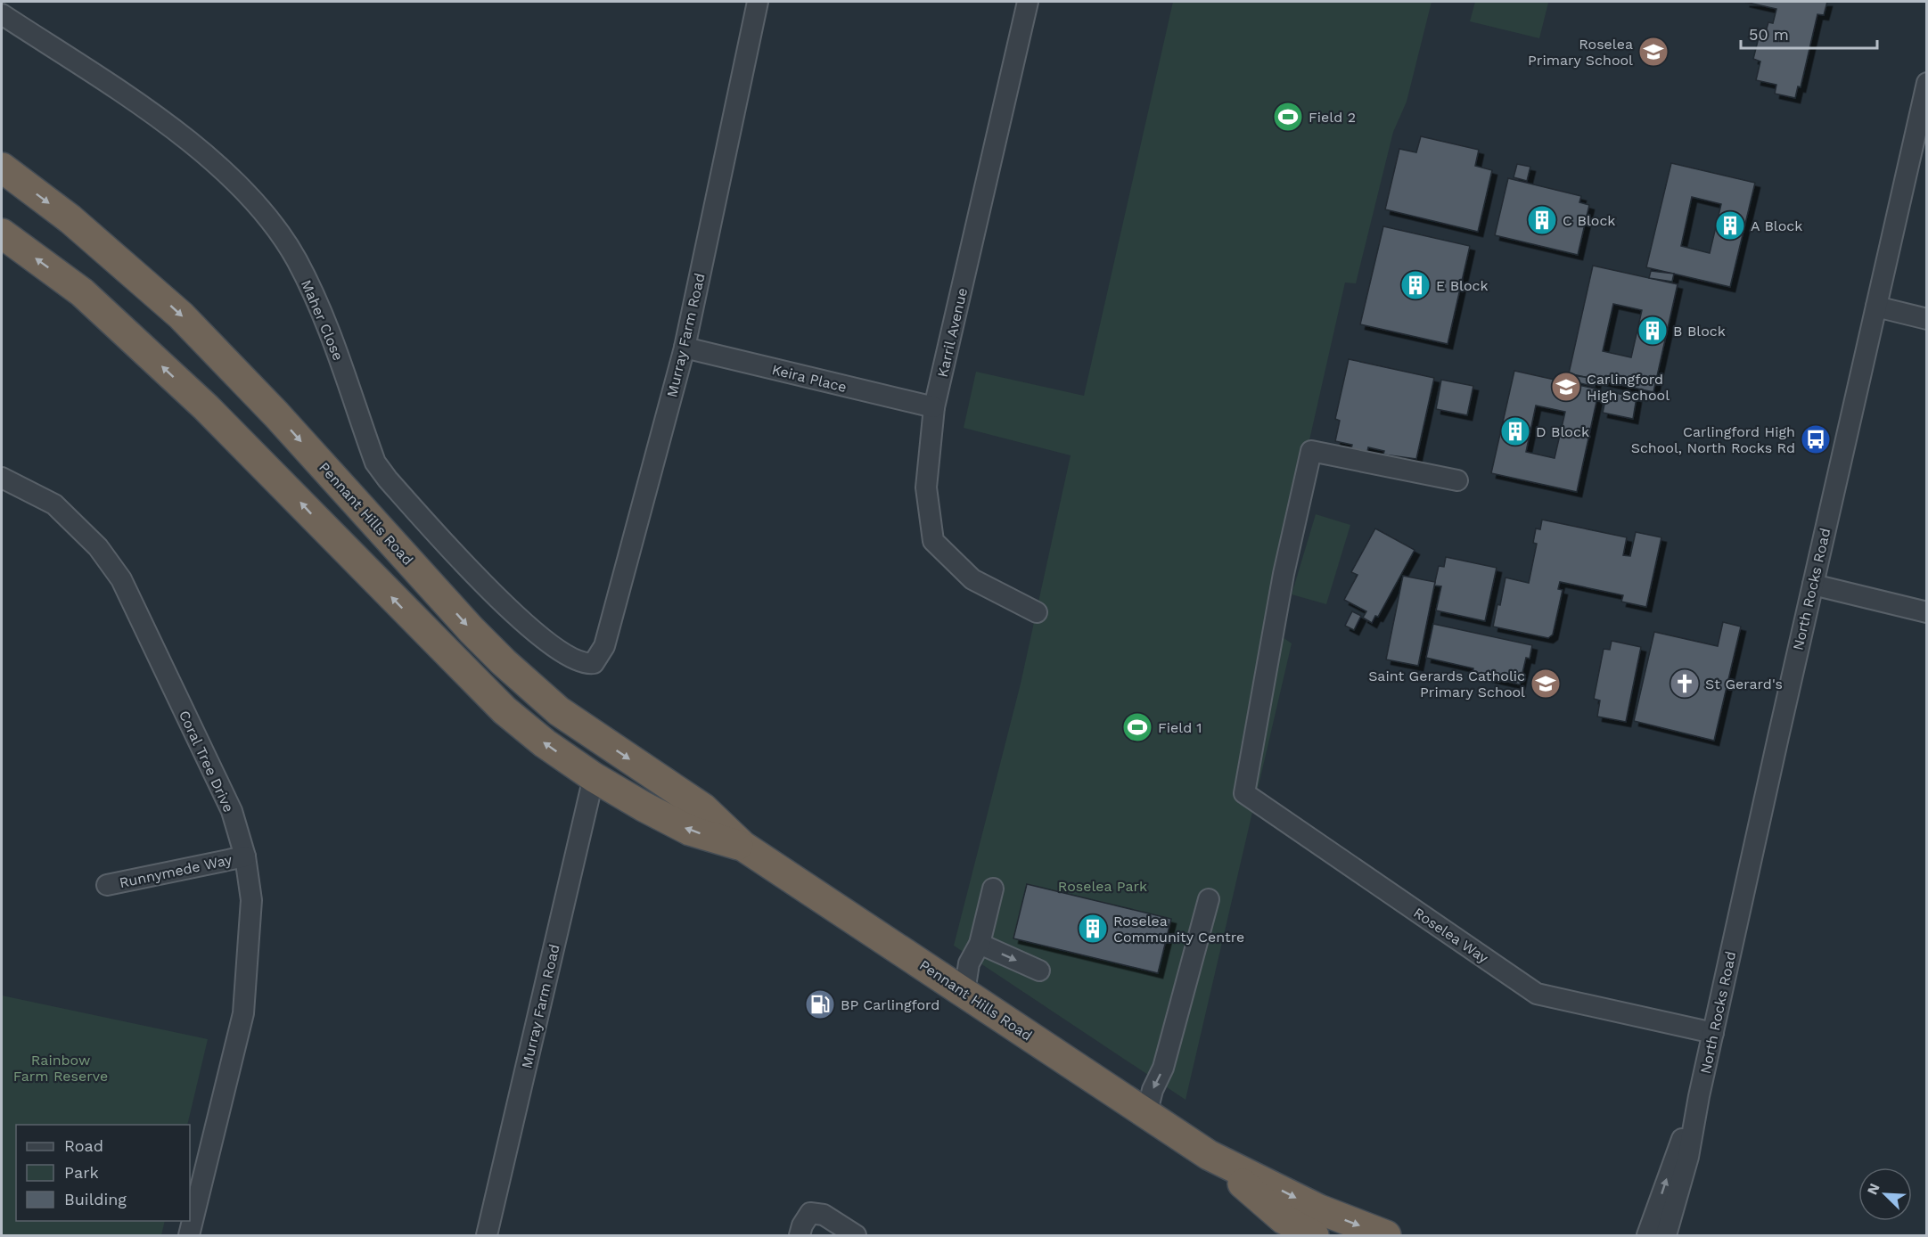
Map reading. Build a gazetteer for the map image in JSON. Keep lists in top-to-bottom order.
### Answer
{
  "streets": {
    "highway": ["Pennant Hills Road"],
    "street": [
      "Maher Close",
      "Karril Avenue",
      "Murray Farm Road",
      "Keira Place",
      "North Rocks Road",
      "Coral Tree Drive",
      "Runnymede Way",
      "Roselea Way"
    ]
  },
  "crossings": [
    ["Maher Close", "Murray Farm Road"],
    ["Karril Avenue", "Keira Place"],
    ["Murray Farm Road", "Keira Place"],
    ["Murray Farm Road", "Pennant Hills Road"],
    ["North Rocks Road", "Roselea Way"],
    ["Coral Tree Drive", "Runnymede Way"]
  ],
  "parks": ["Roselea Park", "Rainbow Farm Reserve"],
  "places": {
    "school or university": ["Roselea Primary School", "Carlingford High School", "Saint Gerards Catholic Primary School"],
    "sports": ["Field 2", "Field 1"],
    "building": [
      "C Block",
      "A Block",
      "E Block",
      "B Block",
      "D Block",
      "Roselea Community Centre"
    ],
    "bus stop": ["Carlingford High School, North Rocks Rd"],
    "church": ["St Gerard's"],
    "fuel station": ["BP Carlingford"]
  },
  "legend": ["Road", "Park", "Building"],
  "scale_bar": "50 m",
  "north": "top left"
}
